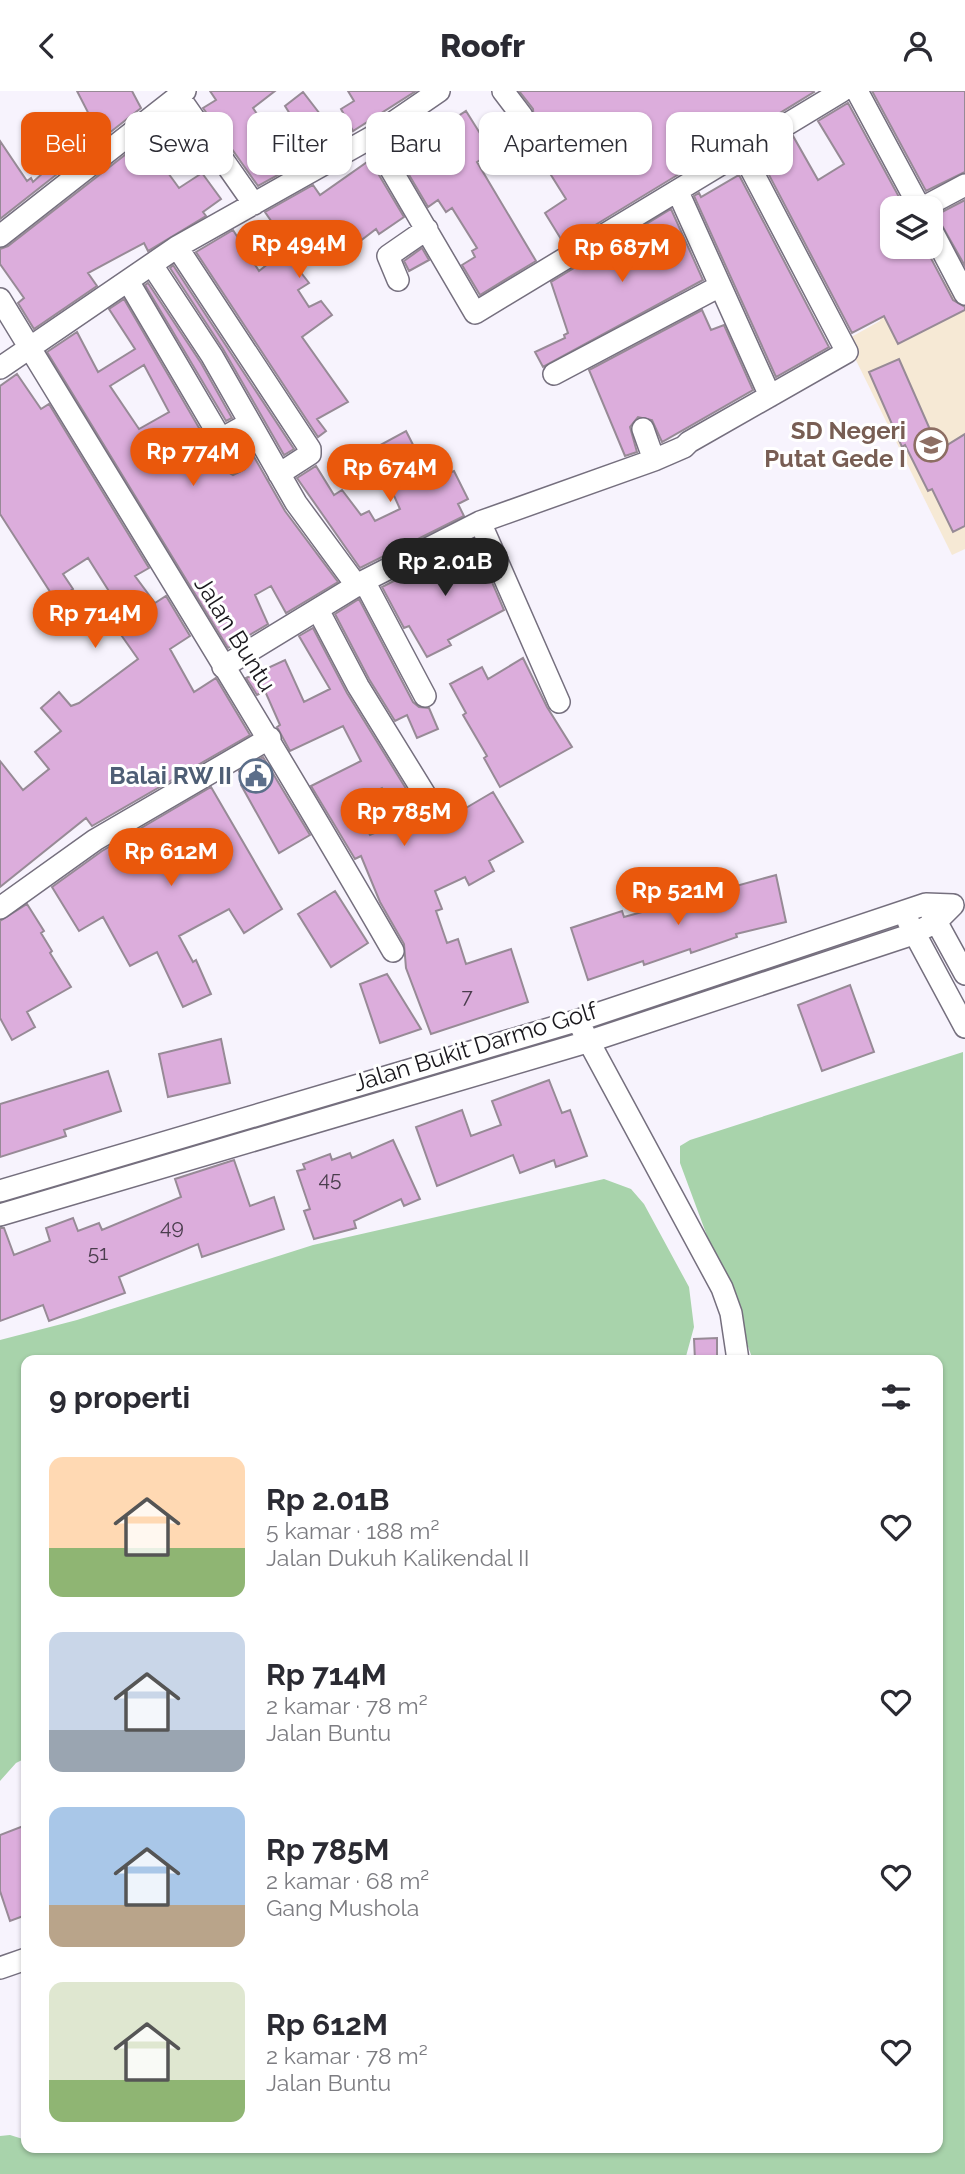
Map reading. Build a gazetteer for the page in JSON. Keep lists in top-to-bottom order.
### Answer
{
  "streets": {
    "street": ["Jalan Buntu", "Jalan Bukit Darmo Golf"]
  },
  "places": {
    "school or university": ["SD Negeri Putat Gede I"],
    "public building": ["Balai RW II"]
  },
  "house_numbers": [
    "7",
    "45",
    "49",
    "51"
  ],
  "page": {
    "header": "Roofr",
    "chip": [
      "Beli",
      "Sewa",
      "Filter",
      "Baru",
      "Apartemen",
      "Rumah"
    ],
    "price": [
      "Rp 494M",
      "Rp 687M",
      "Rp 774M",
      "Rp 674M",
      "Rp 2.01B",
      "Rp 714M",
      "Rp 785M",
      "Rp 612M",
      "Rp 521M"
    ],
    "heading": "9 properti",
    "list": [
      {
        "name": "Rp 2.01B",
        "note": "5 kamar · 188 m² · Jalan Dukuh Kalikendal II"
      },
      {
        "name": "Rp 714M",
        "note": "2 kamar · 78 m² · Jalan Buntu"
      },
      {
        "name": "Rp 785M",
        "note": "2 kamar · 68 m² · Gang Mushola"
      },
      {
        "name": "Rp 612M",
        "note": "2 kamar · 78 m² · Jalan Buntu"
      }
    ]
  }
}
